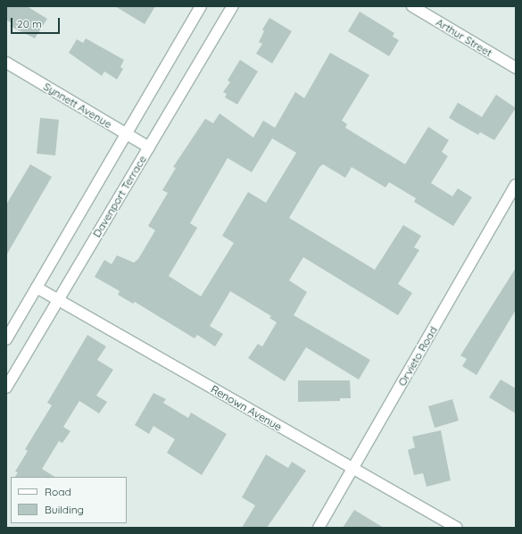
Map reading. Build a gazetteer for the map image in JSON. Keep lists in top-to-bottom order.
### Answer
{
  "streets": {
    "street": [
      "Arthur Street",
      "Synnett Avenue",
      "Davenport Terrace",
      "Orvieto Road",
      "Renown Avenue"
    ]
  },
  "crossings": [
    ["Synnett Avenue", "Davenport Terrace"],
    ["Davenport Terrace", "Renown Avenue"],
    ["Orvieto Road", "Renown Avenue"]
  ],
  "legend": ["Road", "Building"],
  "scale_bar": "20 m"
}
